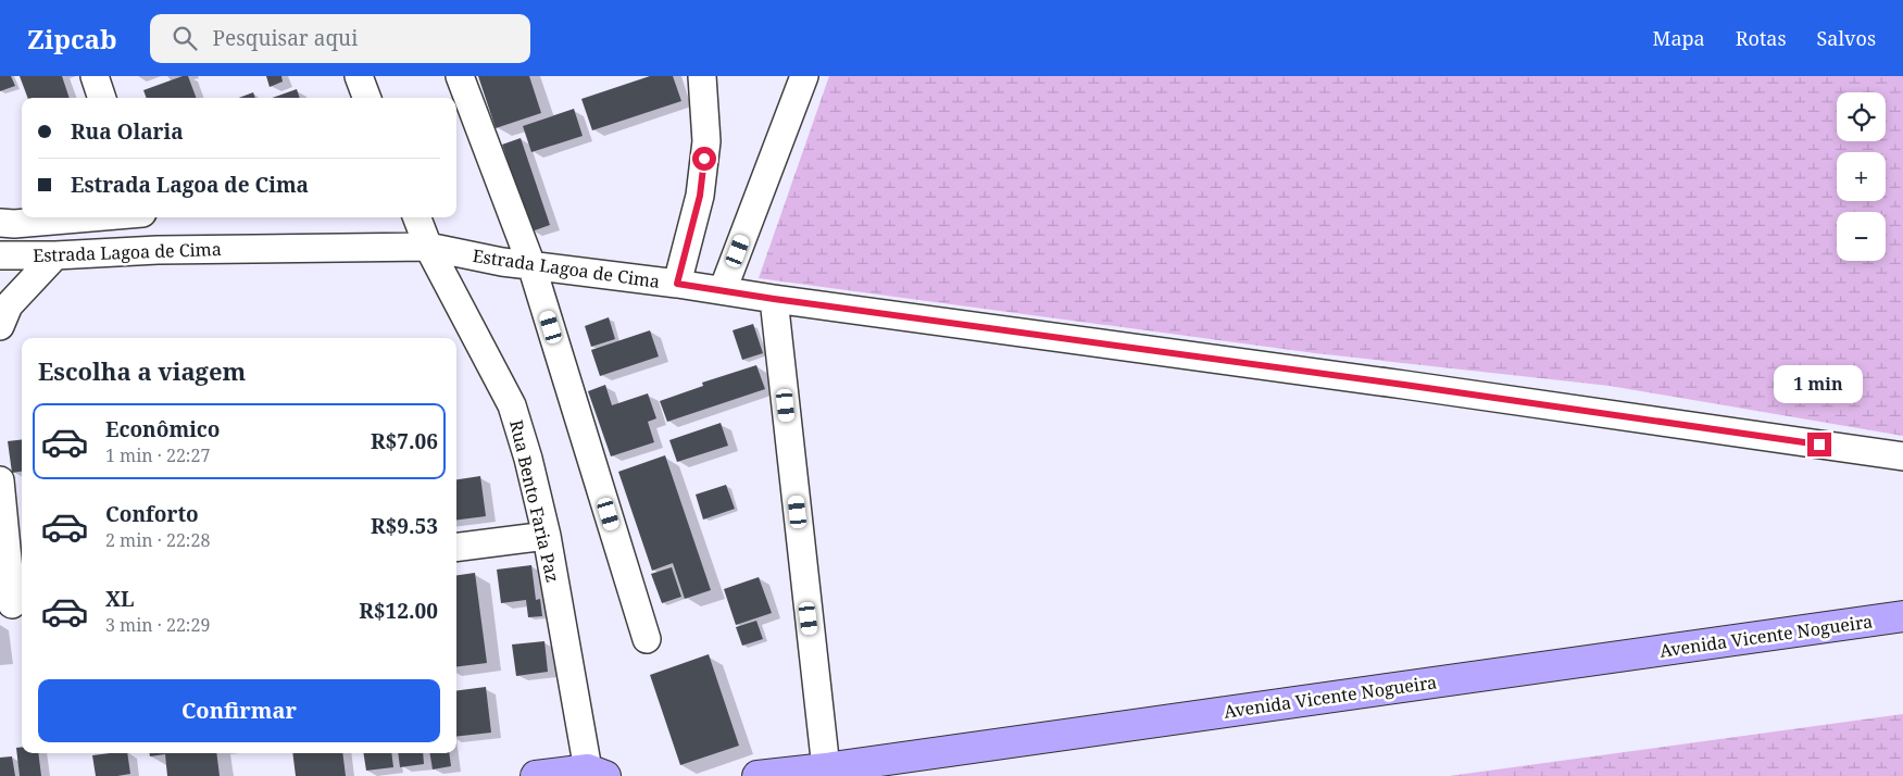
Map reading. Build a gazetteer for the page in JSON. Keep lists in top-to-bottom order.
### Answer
{
  "streets": {
    "street": ["Estrada Lagoa de Cima", "Rua Bento Faria Paz", "Avenida Vicente Nogueira"]
  },
  "crossings": [
    ["Estrada Lagoa de Cima", "Rua Bento Faria Paz"]
  ],
  "page": {
    "header": "Zipcab",
    "search": "Pesquisar aqui",
    "nav": ["Mapa", "Rotas", "Salvos"],
    "map_buttons": ["+", "−"],
    "banner": ["Rua Olaria", "Estrada Lagoa de Cima"],
    "heading": "Escolha a viagem",
    "bubble": "1 min",
    "list": [
      {
        "name": "Econômico",
        "note": "1 min · 22:27",
        "value": "R$7.06"
      },
      {
        "name": "Conforto",
        "note": "2 min · 22:28",
        "value": "R$9.53"
      },
      {
        "name": "XL",
        "note": "3 min · 22:29",
        "value": "R$12.00"
      }
    ],
    "buttons": "Confirmar"
  }
}
